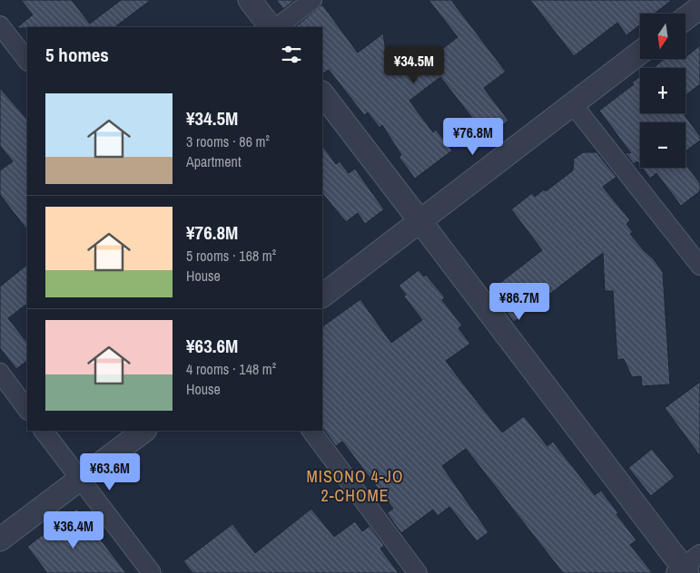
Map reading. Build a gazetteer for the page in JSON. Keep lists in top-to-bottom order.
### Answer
{
  "districts": ["MISONO 4-JO 2-CHOME"],
  "north": "bottom",
  "page": {
    "map_buttons": ["+", "−"],
    "heading": "5 homes",
    "price": [
      "¥34.5M",
      "¥76.8M",
      "¥86.7M",
      "¥63.6M",
      "¥36.4M"
    ],
    "list": [
      {
        "name": "¥34.5M",
        "note": "3 rooms · 86 m² · Apartment"
      },
      {
        "name": "¥76.8M",
        "note": "5 rooms · 168 m² · House"
      },
      {
        "name": "¥63.6M",
        "note": "4 rooms · 148 m² · House"
      }
    ]
  }
}
